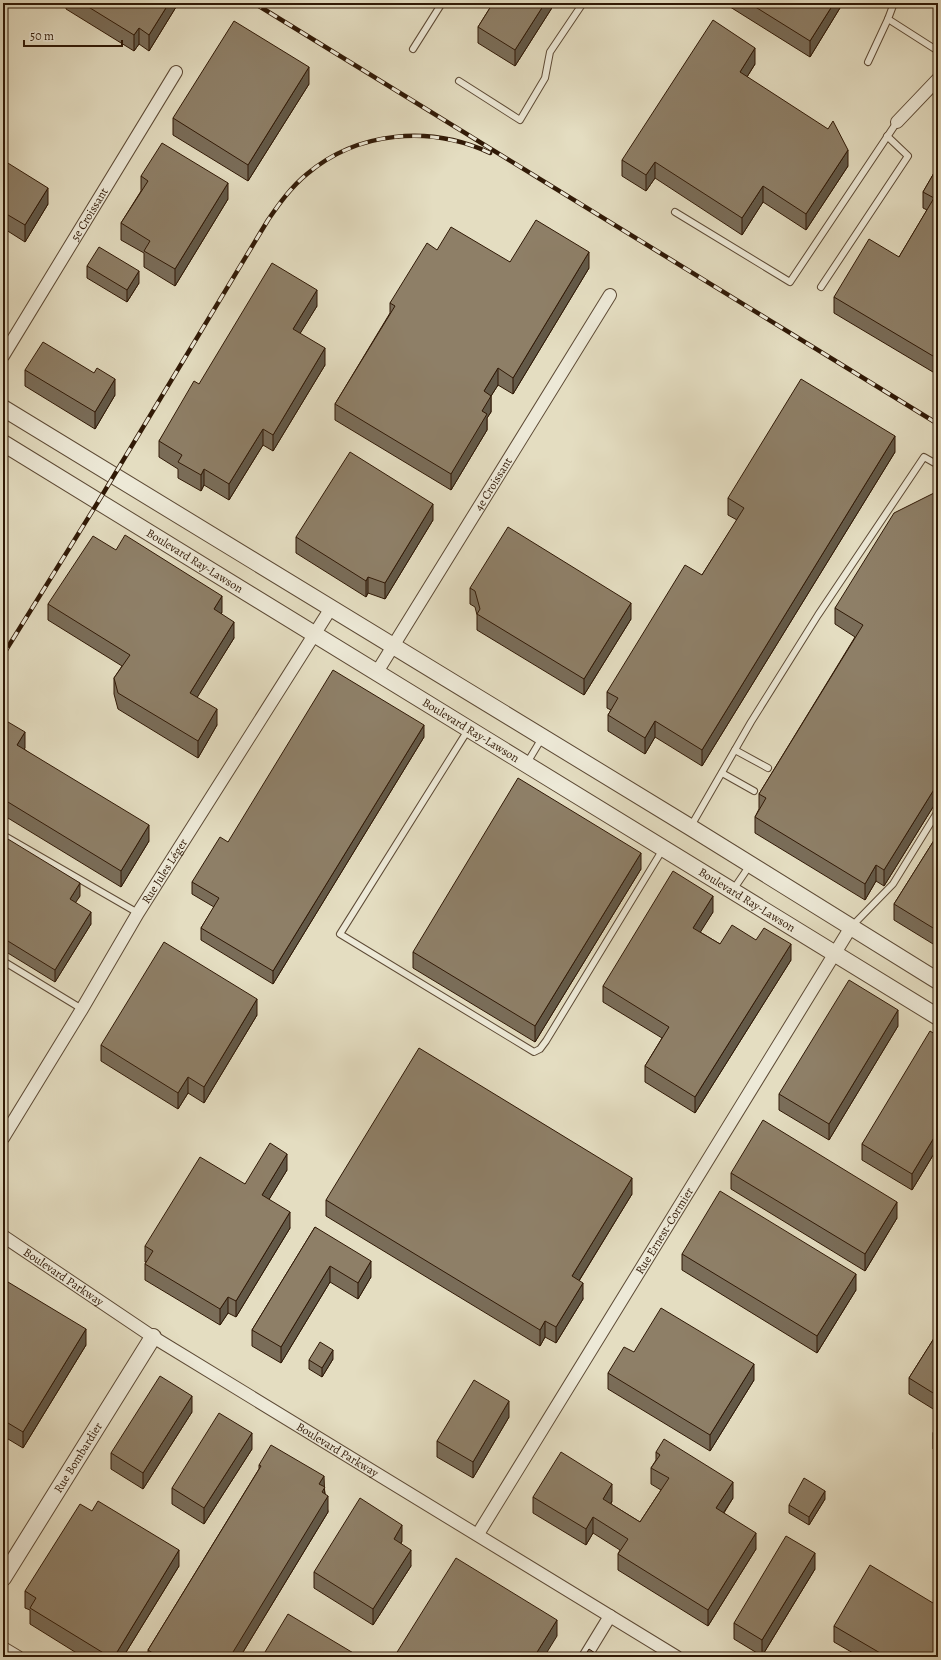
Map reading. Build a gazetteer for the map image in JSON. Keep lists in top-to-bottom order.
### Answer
{
  "streets": {
    "street": [
      "5e Croissant",
      "4e Croissant",
      "Boulevard Ray-Lawson",
      "Rue Jules Léger",
      "Rue Ernest-Cormier",
      "Boulevard Parkway",
      "Rue Bombardier"
    ]
  },
  "crossings": [
    ["4e Croissant", "Boulevard Ray-Lawson"],
    ["Boulevard Ray-Lawson", "Rue Jules Léger"],
    ["Boulevard Ray-Lawson", "Rue Ernest-Cormier"],
    ["Rue Ernest-Cormier", "Boulevard Parkway"],
    ["Boulevard Parkway", "Rue Bombardier"]
  ],
  "scale_bar": "50 m"
}
